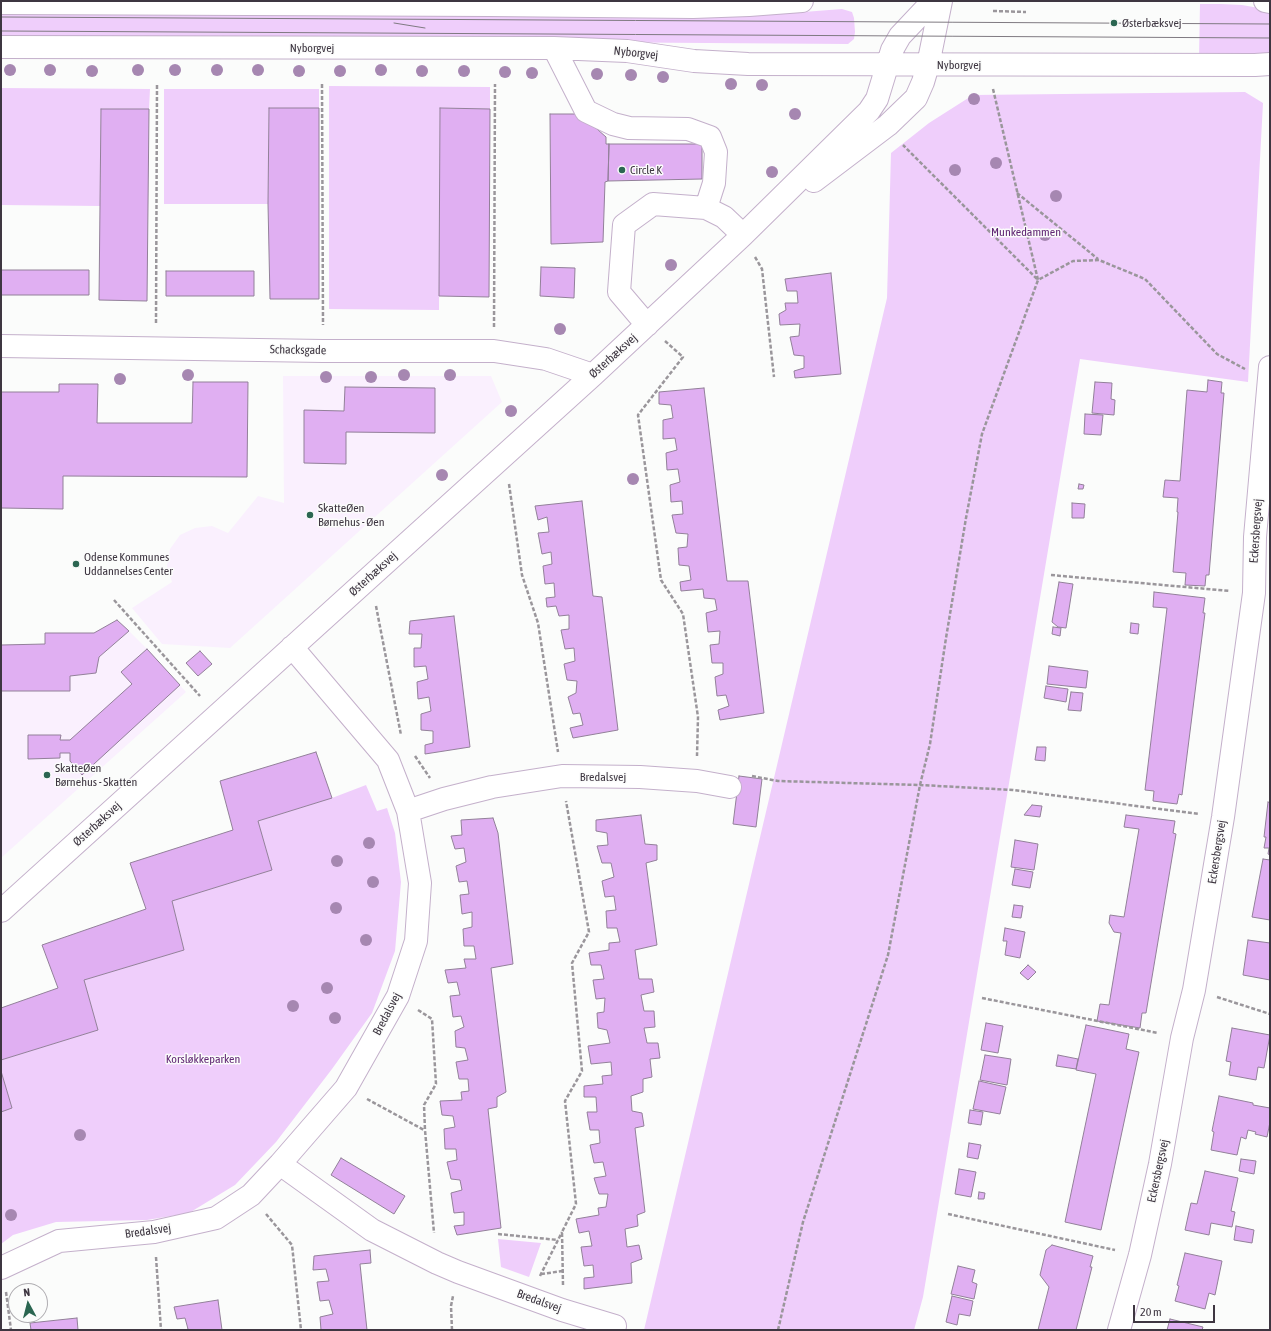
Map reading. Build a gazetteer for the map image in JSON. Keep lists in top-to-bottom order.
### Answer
{
  "streets": {
    "street": [
      "Nyborgvej",
      "Schacksgade",
      "Østerbæksvej",
      "Eckersbergsvej",
      "Bredalsvej"
    ]
  },
  "crossings": [
    ["Nyborgvej", "Østerbæksvej"],
    ["Schacksgade", "Østerbæksvej"],
    ["Østerbæksvej", "Bredalsvej"]
  ],
  "parks": ["Munkedammen", "Korsløkkeparken"],
  "places": [
    "Østerbæksvej",
    "Circle K",
    "SkatteØen Børnehus - Øen",
    "Odense Kommunes Uddannelses Center",
    "SkatteØen Børnehus - Skatten"
  ],
  "scale_bar": "20 m",
  "north": "top"
}
